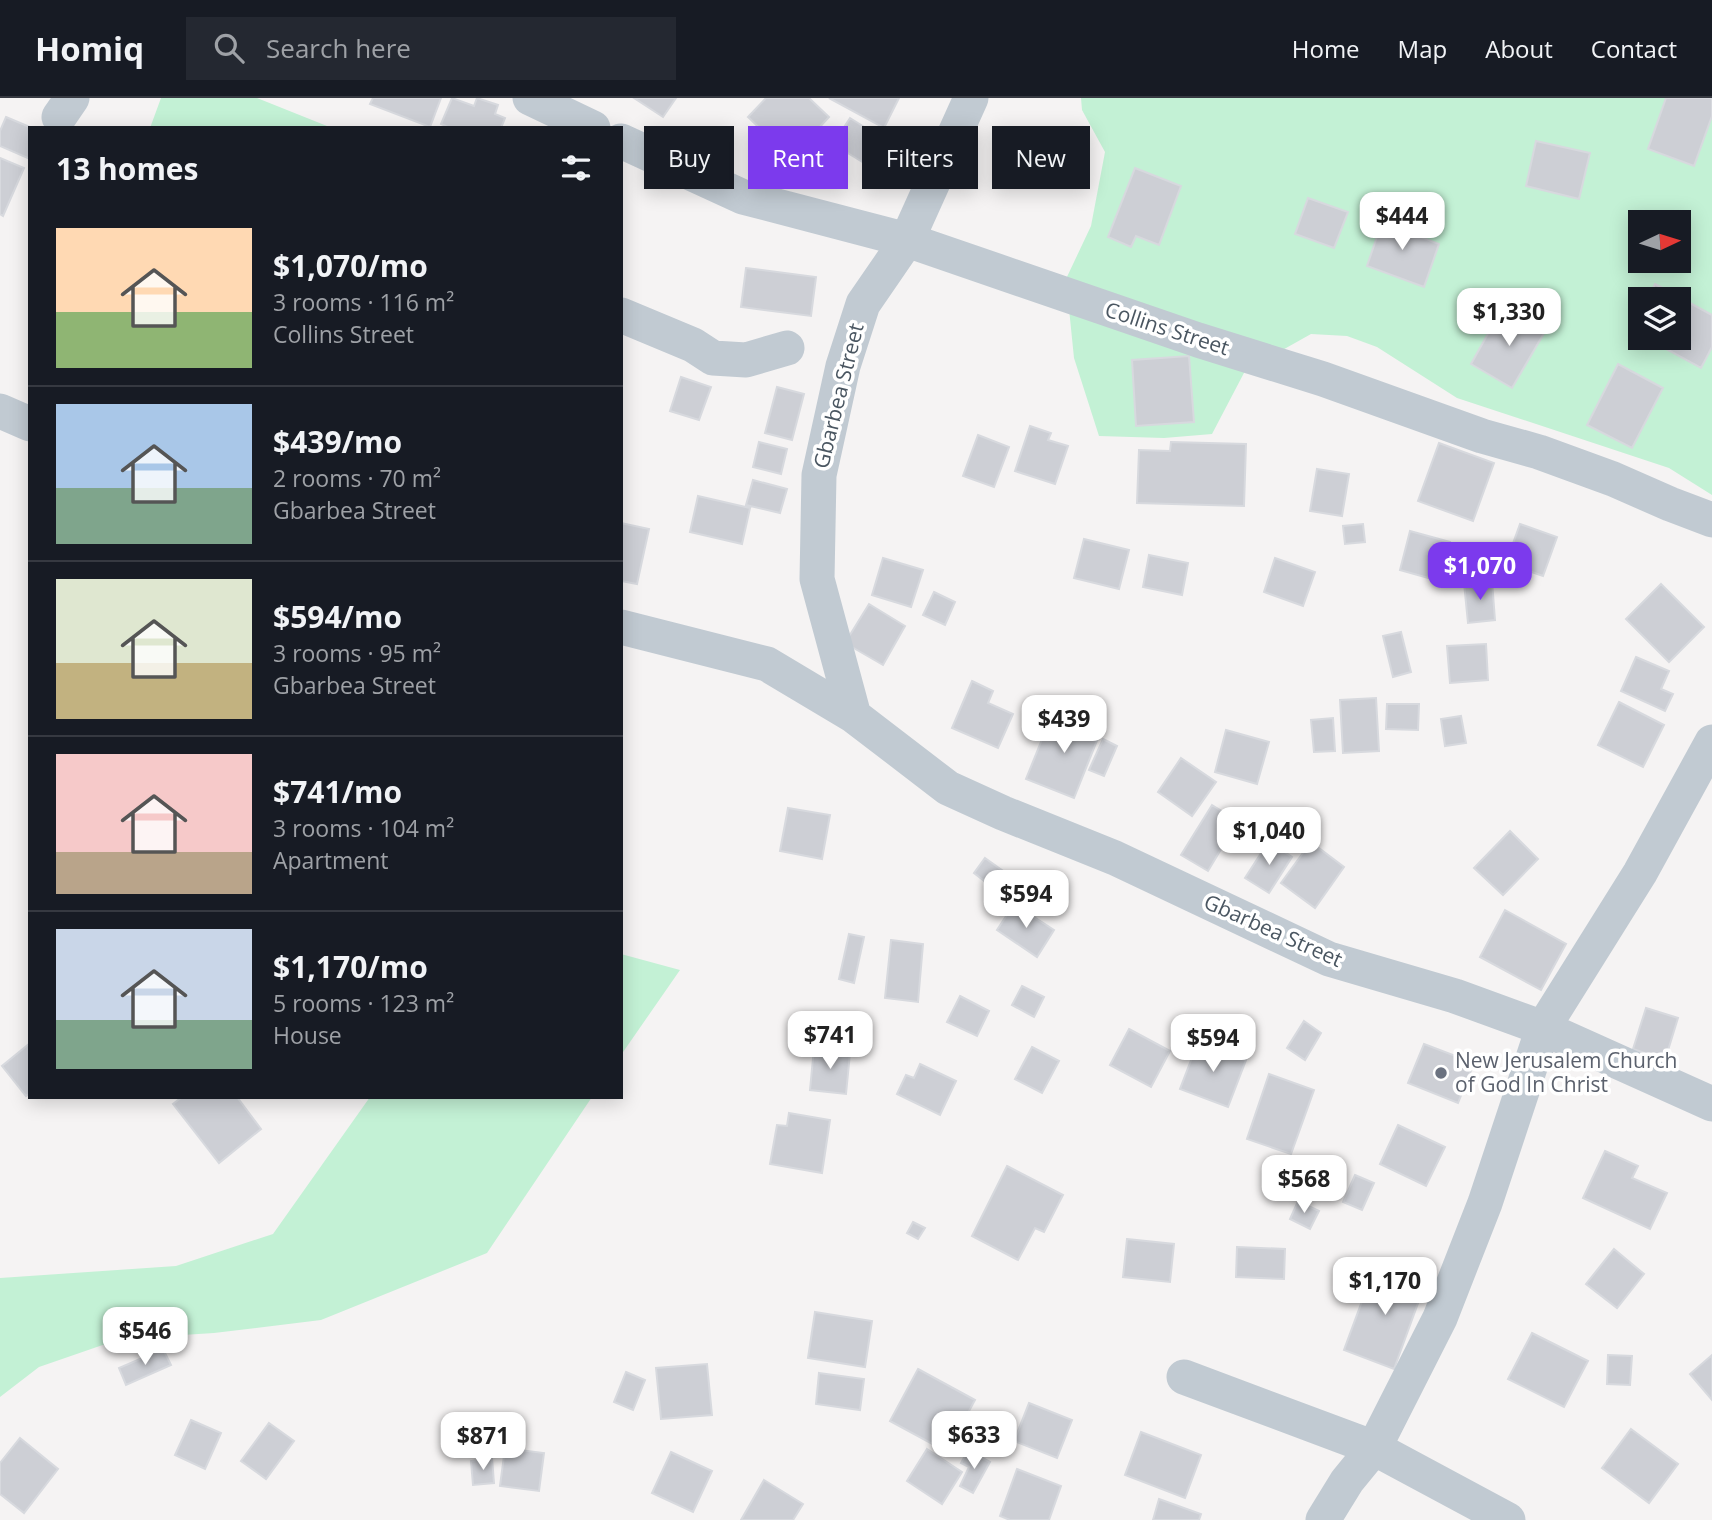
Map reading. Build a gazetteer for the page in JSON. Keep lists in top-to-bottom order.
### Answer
{
  "streets": {
    "street": ["Collins Street", "Gbarbea Street"]
  },
  "crossings": [
    ["Collins Street", "Gbarbea Street"]
  ],
  "places": ["New Jerusalem Church of God In Christ"],
  "north": "right",
  "page": {
    "header": "Homiq",
    "search": "Search here",
    "nav": [
      "Home",
      "Map",
      "About",
      "Contact"
    ],
    "chip": [
      "Buy",
      "Rent",
      "Filters",
      "New"
    ],
    "heading": "13 homes",
    "price": [
      "$444",
      "$1,330",
      "$1,070",
      "$439",
      "$1,040",
      "$594",
      "$741",
      "$594",
      "$568",
      "$1,170",
      "$546",
      "$633",
      "$871"
    ],
    "list": [
      {
        "name": "$1,070/mo",
        "note": "3 rooms · 116 m² · Collins Street"
      },
      {
        "name": "$439/mo",
        "note": "2 rooms · 70 m² · Gbarbea Street"
      },
      {
        "name": "$594/mo",
        "note": "3 rooms · 95 m² · Gbarbea Street"
      },
      {
        "name": "$741/mo",
        "note": "3 rooms · 104 m² · Apartment"
      },
      {
        "name": "$1,170/mo",
        "note": "5 rooms · 123 m² · House"
      }
    ]
  }
}
